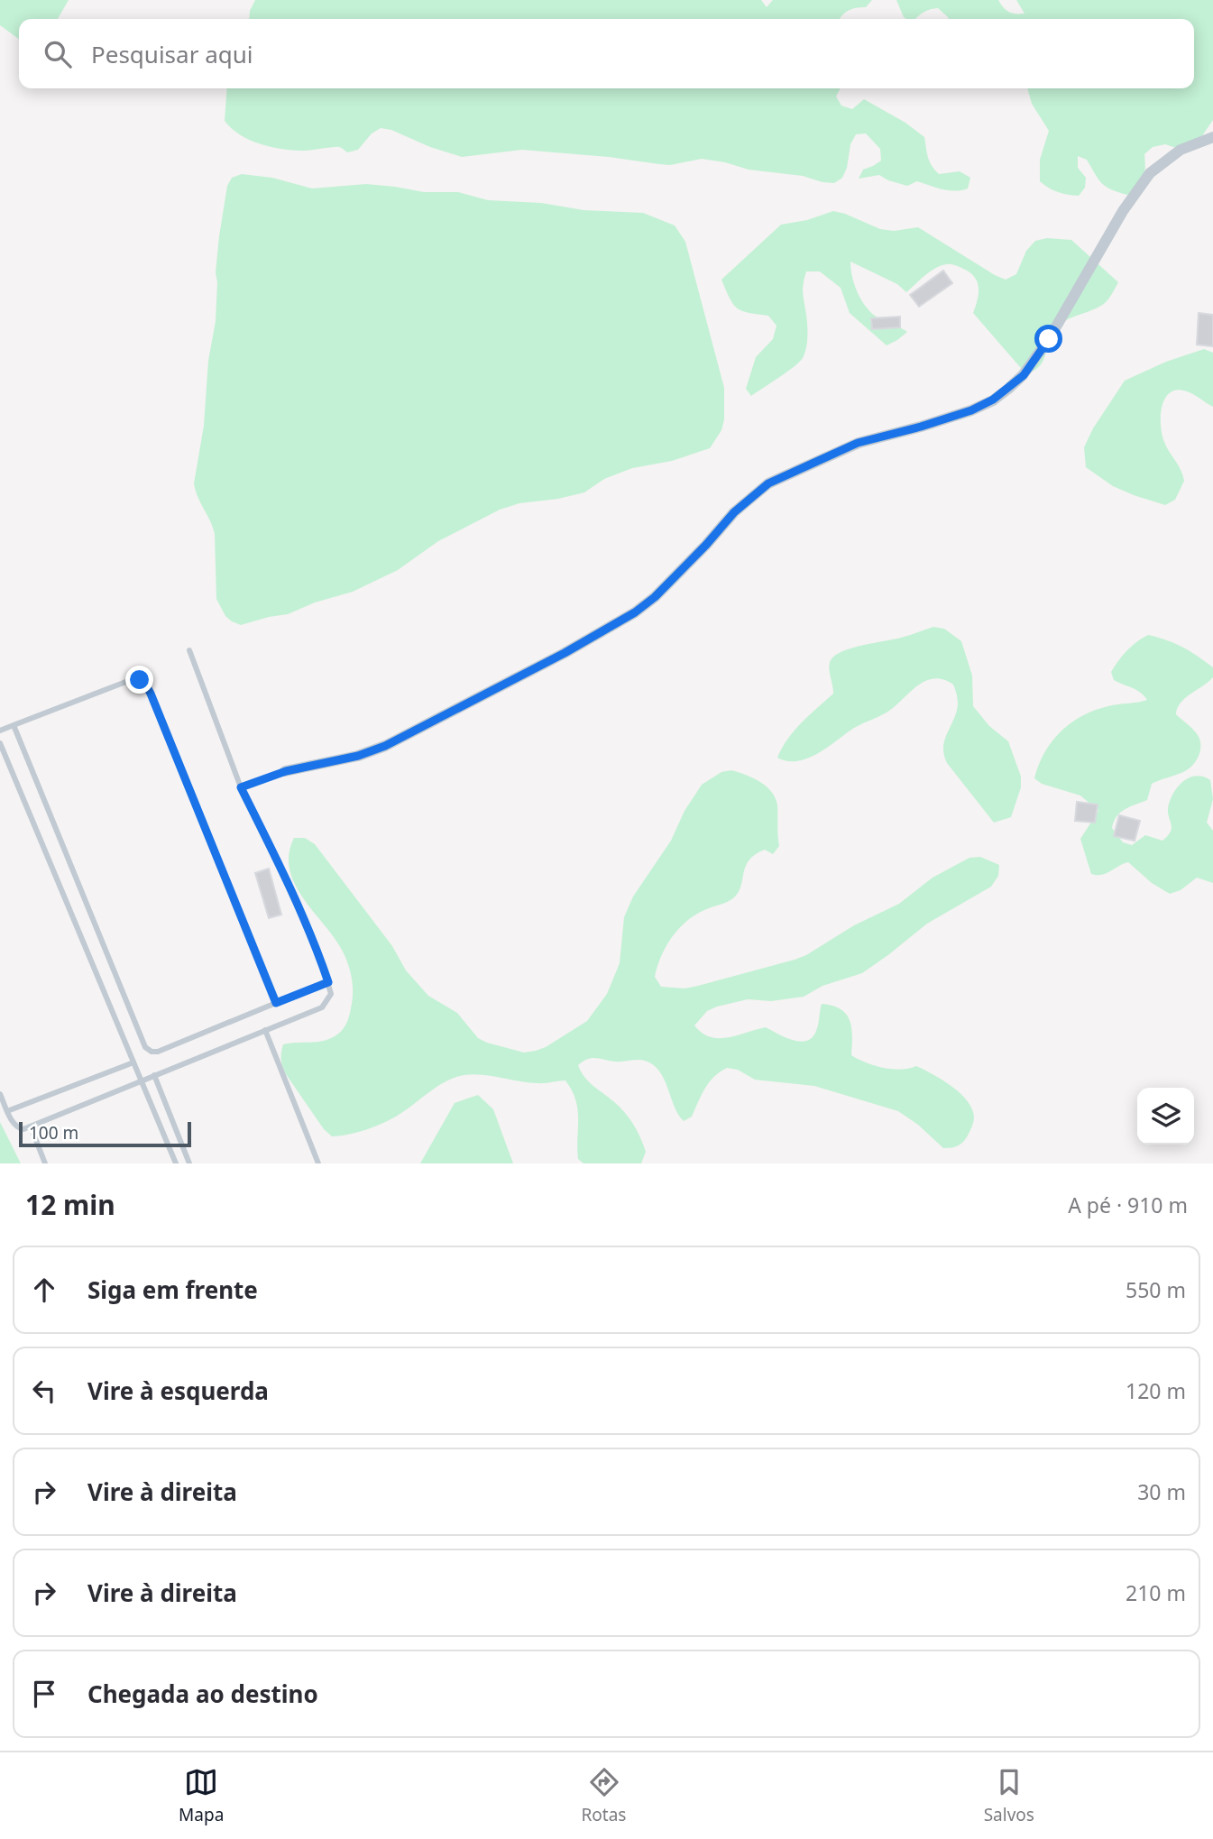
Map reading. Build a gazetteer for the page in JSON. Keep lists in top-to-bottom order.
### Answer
{
  "scale_bar": "100 m",
  "page": {
    "search": "Pesquisar aqui",
    "scale": "100 m",
    "heading": ["12 min", "A pé · 910 m"],
    "list": [
      ["Siga em frente", "550 m"],
      ["Vire à esquerda", "120 m"],
      ["Vire à direita", "30 m"],
      ["Vire à direita", "210 m"],
      "Chegada ao destino"
    ],
    "nav": ["Mapa", "Rotas", "Salvos"]
  }
}
